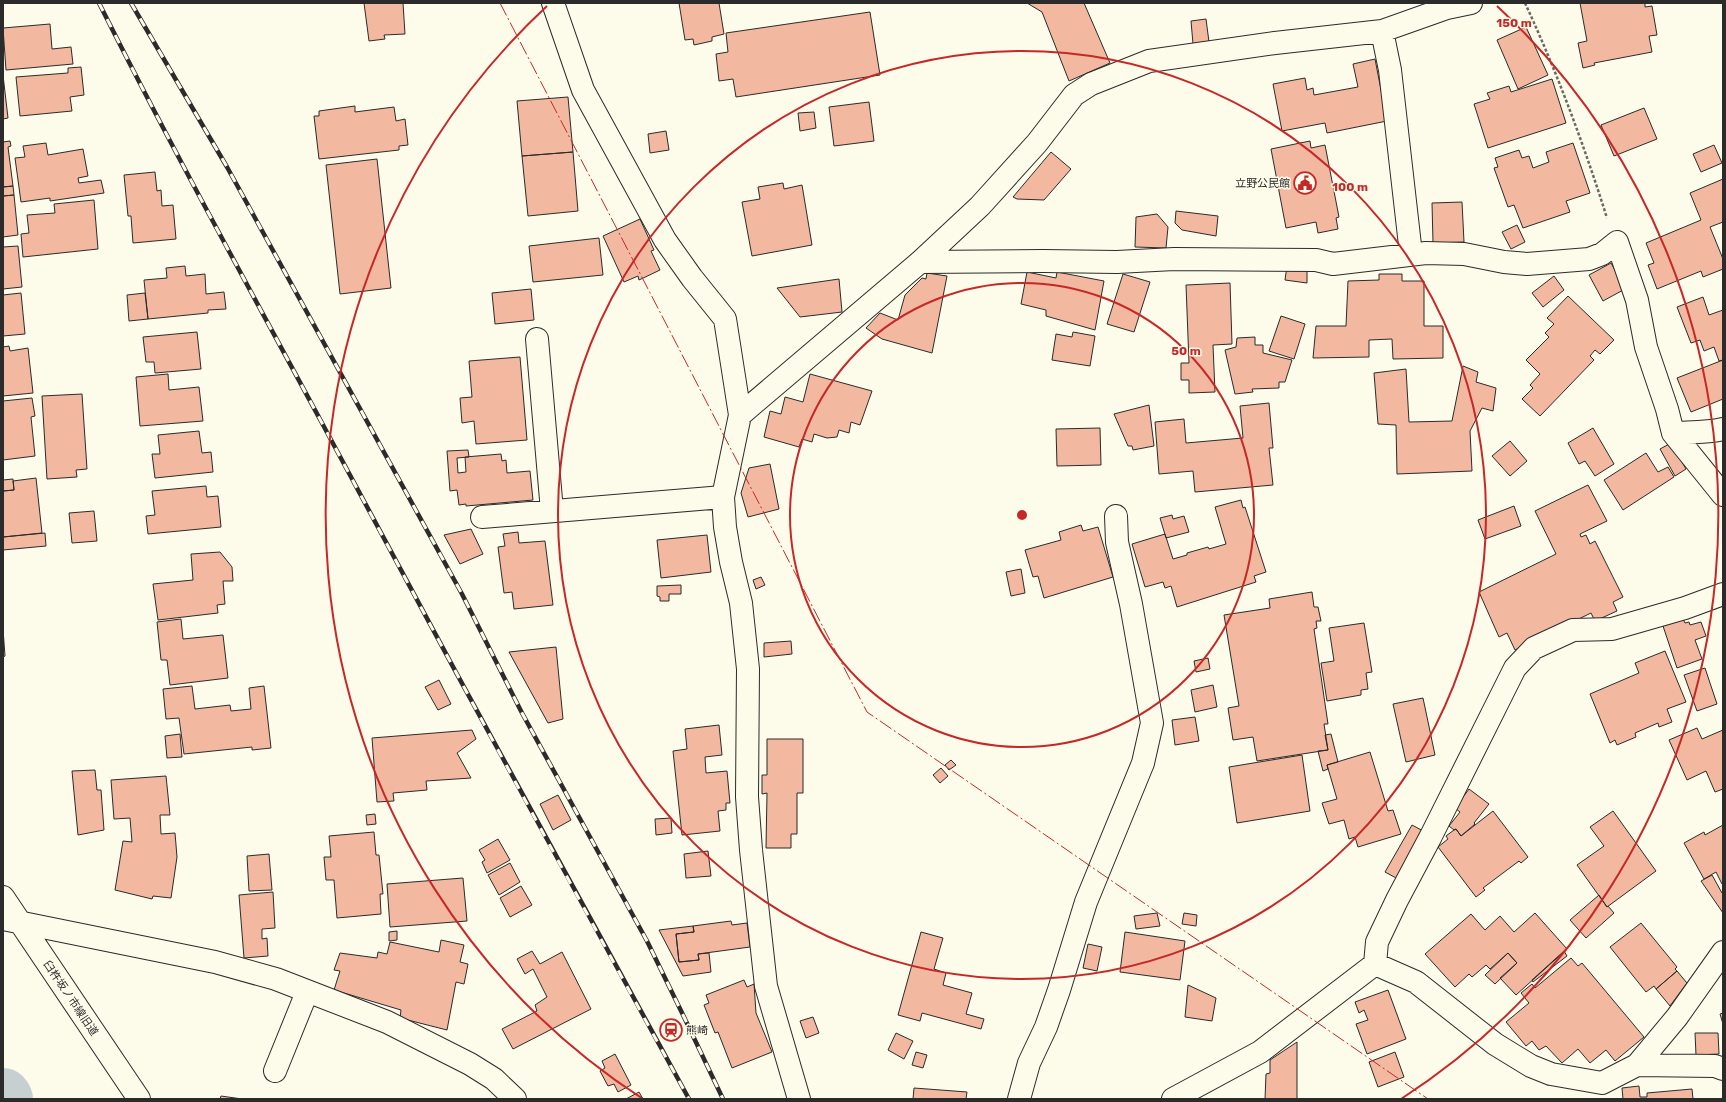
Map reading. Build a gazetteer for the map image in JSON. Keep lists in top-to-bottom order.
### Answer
{
  "streets": {
    "street": ["臼杵坂ノ市線旧道"]
  },
  "places": {
    "public building": ["立野公民館"],
    "station": ["熊崎"]
  },
  "rings": ["150 m", "100 m", "50 m"]
}
